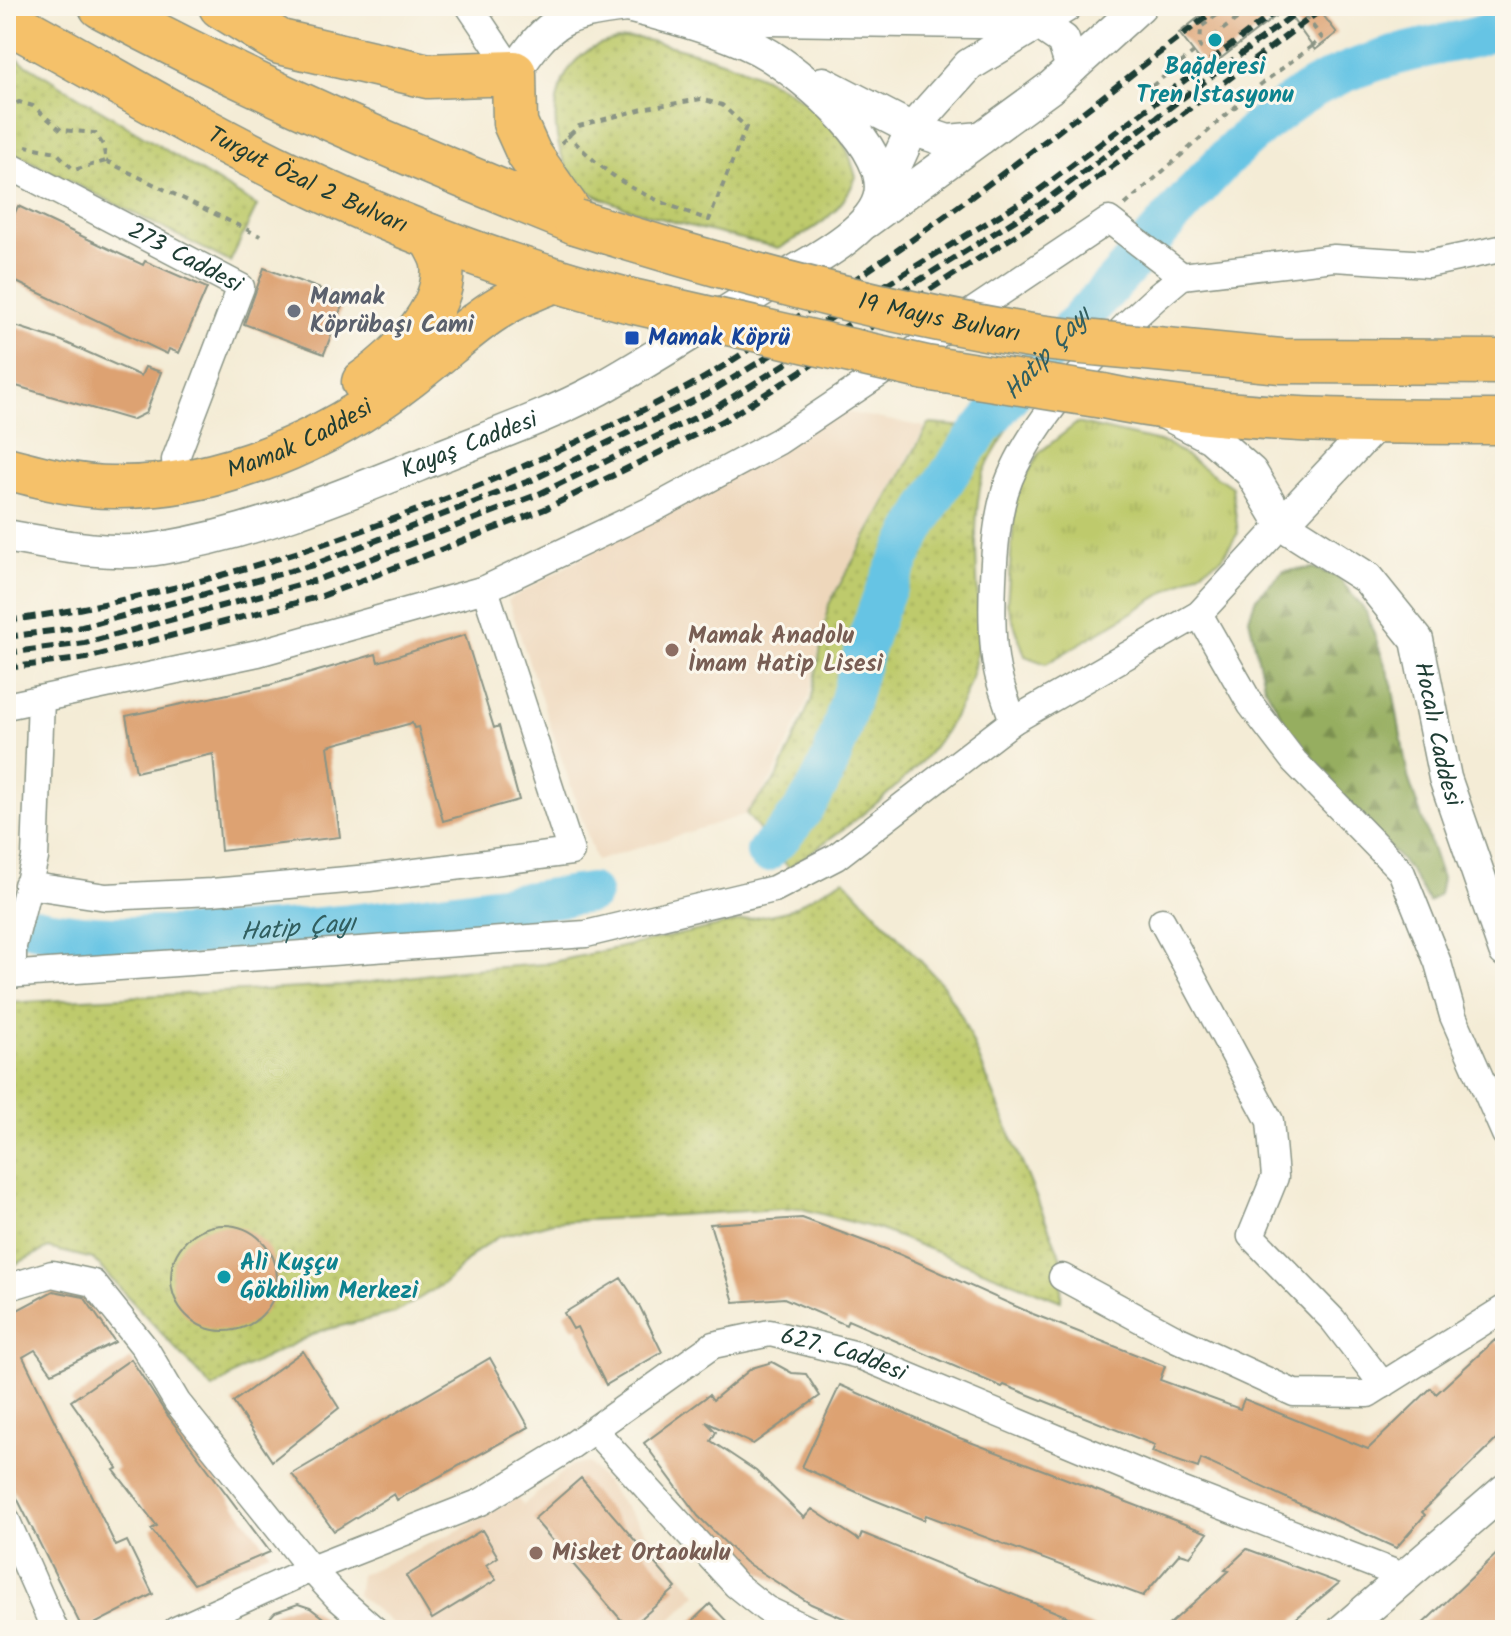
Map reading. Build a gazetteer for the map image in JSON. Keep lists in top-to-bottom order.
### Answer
{
  "streets": {
    "highway": ["Turgut Özal 2 Bulvarı", "19 Mayıs Bulvarı"],
    "main road": ["Mamak Caddesi"],
    "street": [
      "273 Caddesi",
      "Kayaş Caddesi",
      "Hocalı Caddesi",
      "627. Caddesi"
    ]
  },
  "crossings": [
    ["Turgut Özal 2 Bulvarı", "19 Mayıs Bulvarı"],
    ["Turgut Özal 2 Bulvarı", "Mamak Caddesi"],
    ["273 Caddesi", "Mamak Caddesi"]
  ],
  "water": ["Hatip Çayı"],
  "places": {
    "other": [
      "Bağderesi Tren İstasyonu",
      "Mamak Köprübaşı Cami",
      "Mamak Anadolu İmam Hatip Lisesi",
      "Ali Kuşçu Gökbilim Merkezi",
      "Misket Ortaokulu"
    ],
    "transit": ["Mamak Köprü"]
  }
}
